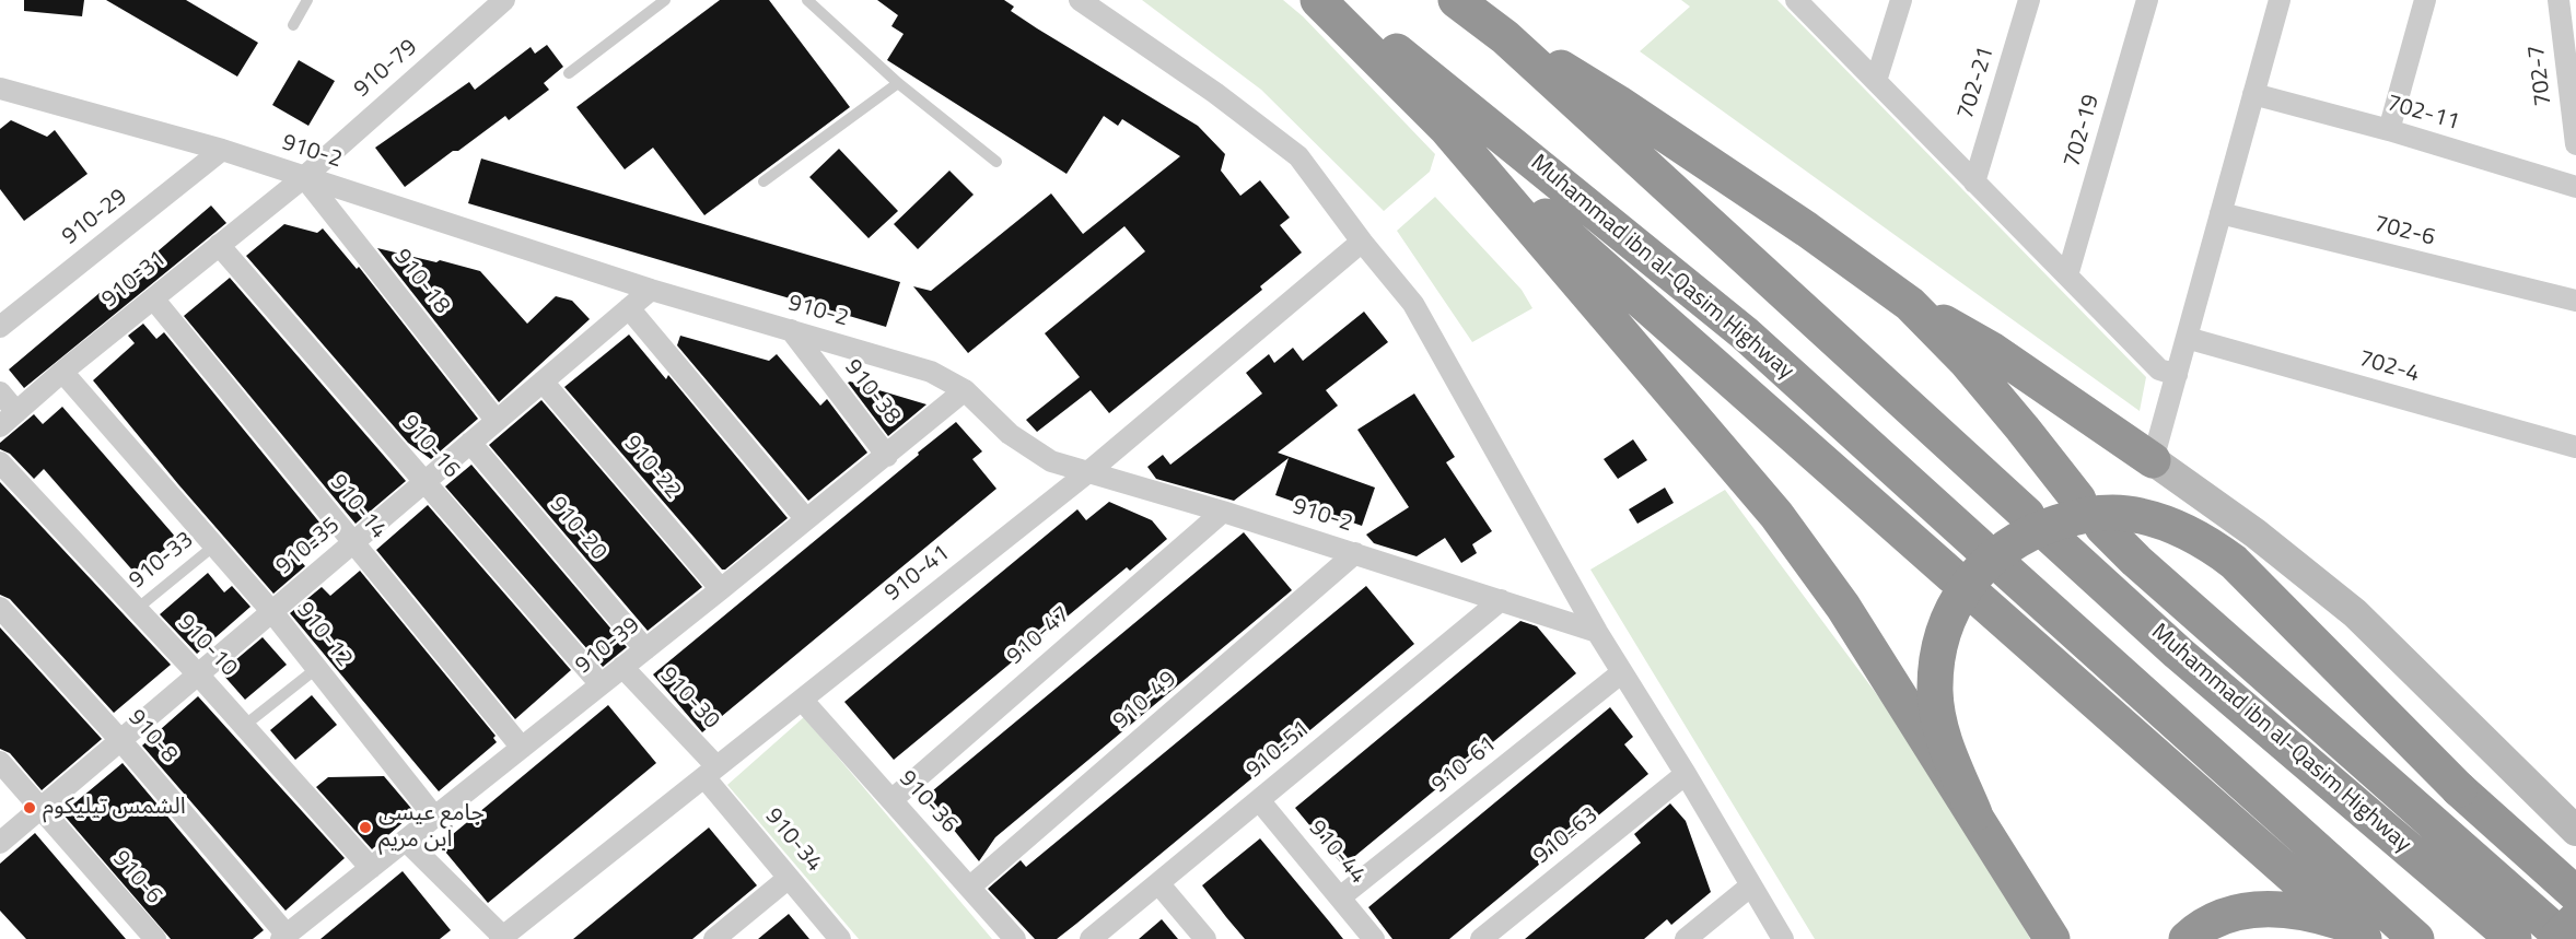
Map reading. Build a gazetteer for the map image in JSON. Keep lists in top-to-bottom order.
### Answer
{
  "streets": {
    "highway": ["Muhammad ibn al-Qasim Highway"],
    "street": [
      "910-79",
      "702-7",
      "702-21",
      "702-11",
      "702-19",
      "910-2",
      "910-29",
      "702-6",
      "910-31",
      "910-18",
      "702-4",
      "910-38",
      "910-16",
      "910-22",
      "910-14",
      "910-20",
      "910-35",
      "910-41",
      "910-12",
      "910-47",
      "910-10",
      "910-39",
      "910-30",
      "910-49",
      "910-8",
      "910-51",
      "910-61",
      "910-36",
      "910-63",
      "910-34",
      "910-44",
      "910-6"
    ],
    "lane": ["910-33"]
  },
  "crossings": [
    ["910-79", "910-2"],
    ["910-79", "910-31"],
    ["910-79", "910-18"],
    ["910-2", "910-29"],
    ["910-2", "910-31"],
    ["910-2", "910-18"],
    ["910-2", "910-38"],
    ["910-2", "910-35"],
    ["910-2", "910-41"],
    ["910-2", "910-47"],
    ["910-2", "910-39"],
    ["910-2", "910-49"],
    ["910-2", "910-51"],
    ["910-31", "910-18"],
    ["910-31", "910-16"],
    ["910-31", "910-14"],
    ["910-31", "910-12"],
    ["910-18", "910-35"],
    ["910-38", "910-39"],
    ["910-16", "910-35"],
    ["910-16", "910-39"],
    ["910-22", "910-35"],
    ["910-22", "910-39"],
    ["910-14", "910-35"],
    ["910-14", "910-39"],
    ["910-20", "910-35"],
    ["910-20", "910-39"],
    ["910-35", "910-12"],
    ["910-35", "910-10"],
    ["910-35", "910-8"],
    ["910-35", "910-6"],
    ["910-33", "910-12"],
    ["910-33", "910-10"],
    ["910-41", "910-30"],
    ["910-41", "910-36"],
    ["910-41", "910-34"],
    ["910-12", "910-39"],
    ["910-47", "910-36"],
    ["910-10", "910-39"],
    ["910-39", "910-30"],
    ["910-39", "910-8"],
    ["910-30", "910-34"],
    ["910-49", "910-36"],
    ["910-51", "910-44"],
    ["910-61", "910-44"]
  ],
  "places": ["الشمس تيليكوم", "جامع عيسى ابن مريم"]
}
